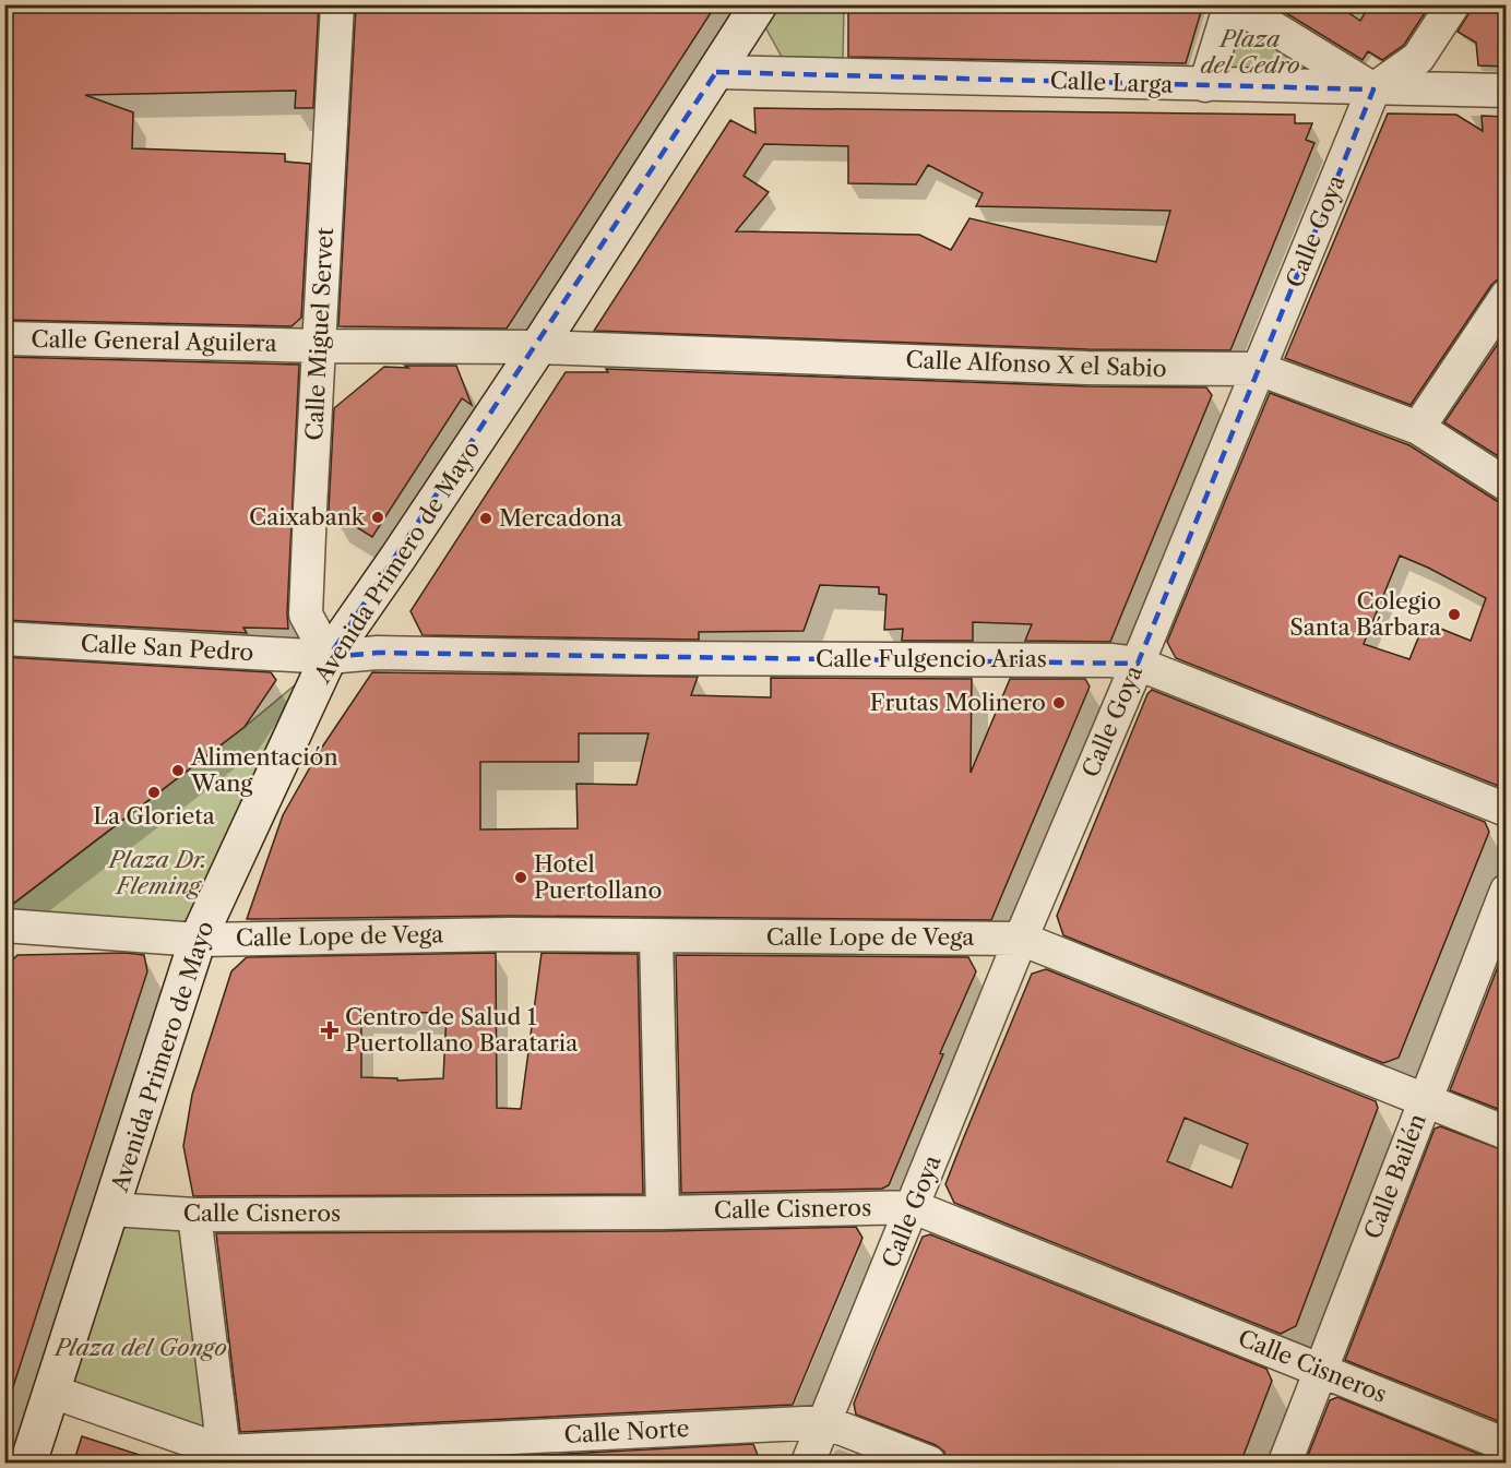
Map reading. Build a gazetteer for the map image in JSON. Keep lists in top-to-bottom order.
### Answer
{
  "streets": {
    "street": [
      "Calle Larga",
      "Calle Goya",
      "Calle Miguel Servet",
      "Calle General Aguilera",
      "Calle Alfonso X el Sabio",
      "Avenida Primero de Mayo",
      "Calle San Pedro",
      "Calle Fulgencio Arias",
      "Calle Lope de Vega",
      "Calle Bailén",
      "Calle Cisneros",
      "Calle Norte"
    ]
  },
  "crossings": [
    ["Calle Larga", "Calle Goya"],
    ["Calle Larga", "Avenida Primero de Mayo"],
    ["Calle Goya", "Calle Alfonso X el Sabio"],
    ["Calle Goya", "Calle Fulgencio Arias"],
    ["Calle Goya", "Calle Lope de Vega"],
    ["Calle Goya", "Calle Cisneros"],
    ["Calle Goya", "Calle Norte"],
    ["Calle Miguel Servet", "Calle General Aguilera"],
    ["Calle Miguel Servet", "Avenida Primero de Mayo"],
    ["Calle Miguel Servet", "Calle San Pedro"],
    ["Calle Miguel Servet", "Calle Fulgencio Arias"],
    ["Calle General Aguilera", "Calle Alfonso X el Sabio"],
    ["Calle General Aguilera", "Avenida Primero de Mayo"],
    ["Calle Alfonso X el Sabio", "Avenida Primero de Mayo"],
    ["Avenida Primero de Mayo", "Calle San Pedro"],
    ["Avenida Primero de Mayo", "Calle Fulgencio Arias"],
    ["Avenida Primero de Mayo", "Calle Lope de Vega"],
    ["Avenida Primero de Mayo", "Calle Cisneros"],
    ["Avenida Primero de Mayo", "Calle Norte"],
    ["Calle San Pedro", "Calle Fulgencio Arias"],
    ["Calle Lope de Vega", "Calle Bailén"],
    ["Calle Bailén", "Calle Cisneros"]
  ],
  "parks": ["Plaza del Cedro", "Plaza Dr. Fleming", "Plaza del Gongo"],
  "places": {
    "other": [
      "Caixabank",
      "Mercadona",
      "Colegio Santa Bárbara",
      "Frutas Molinero",
      "Alimentación Wang",
      "La Glorieta",
      "Hotel Puertollano"
    ],
    "health": ["Centro de Salud 1 Puertollano Barataria"]
  }
}
